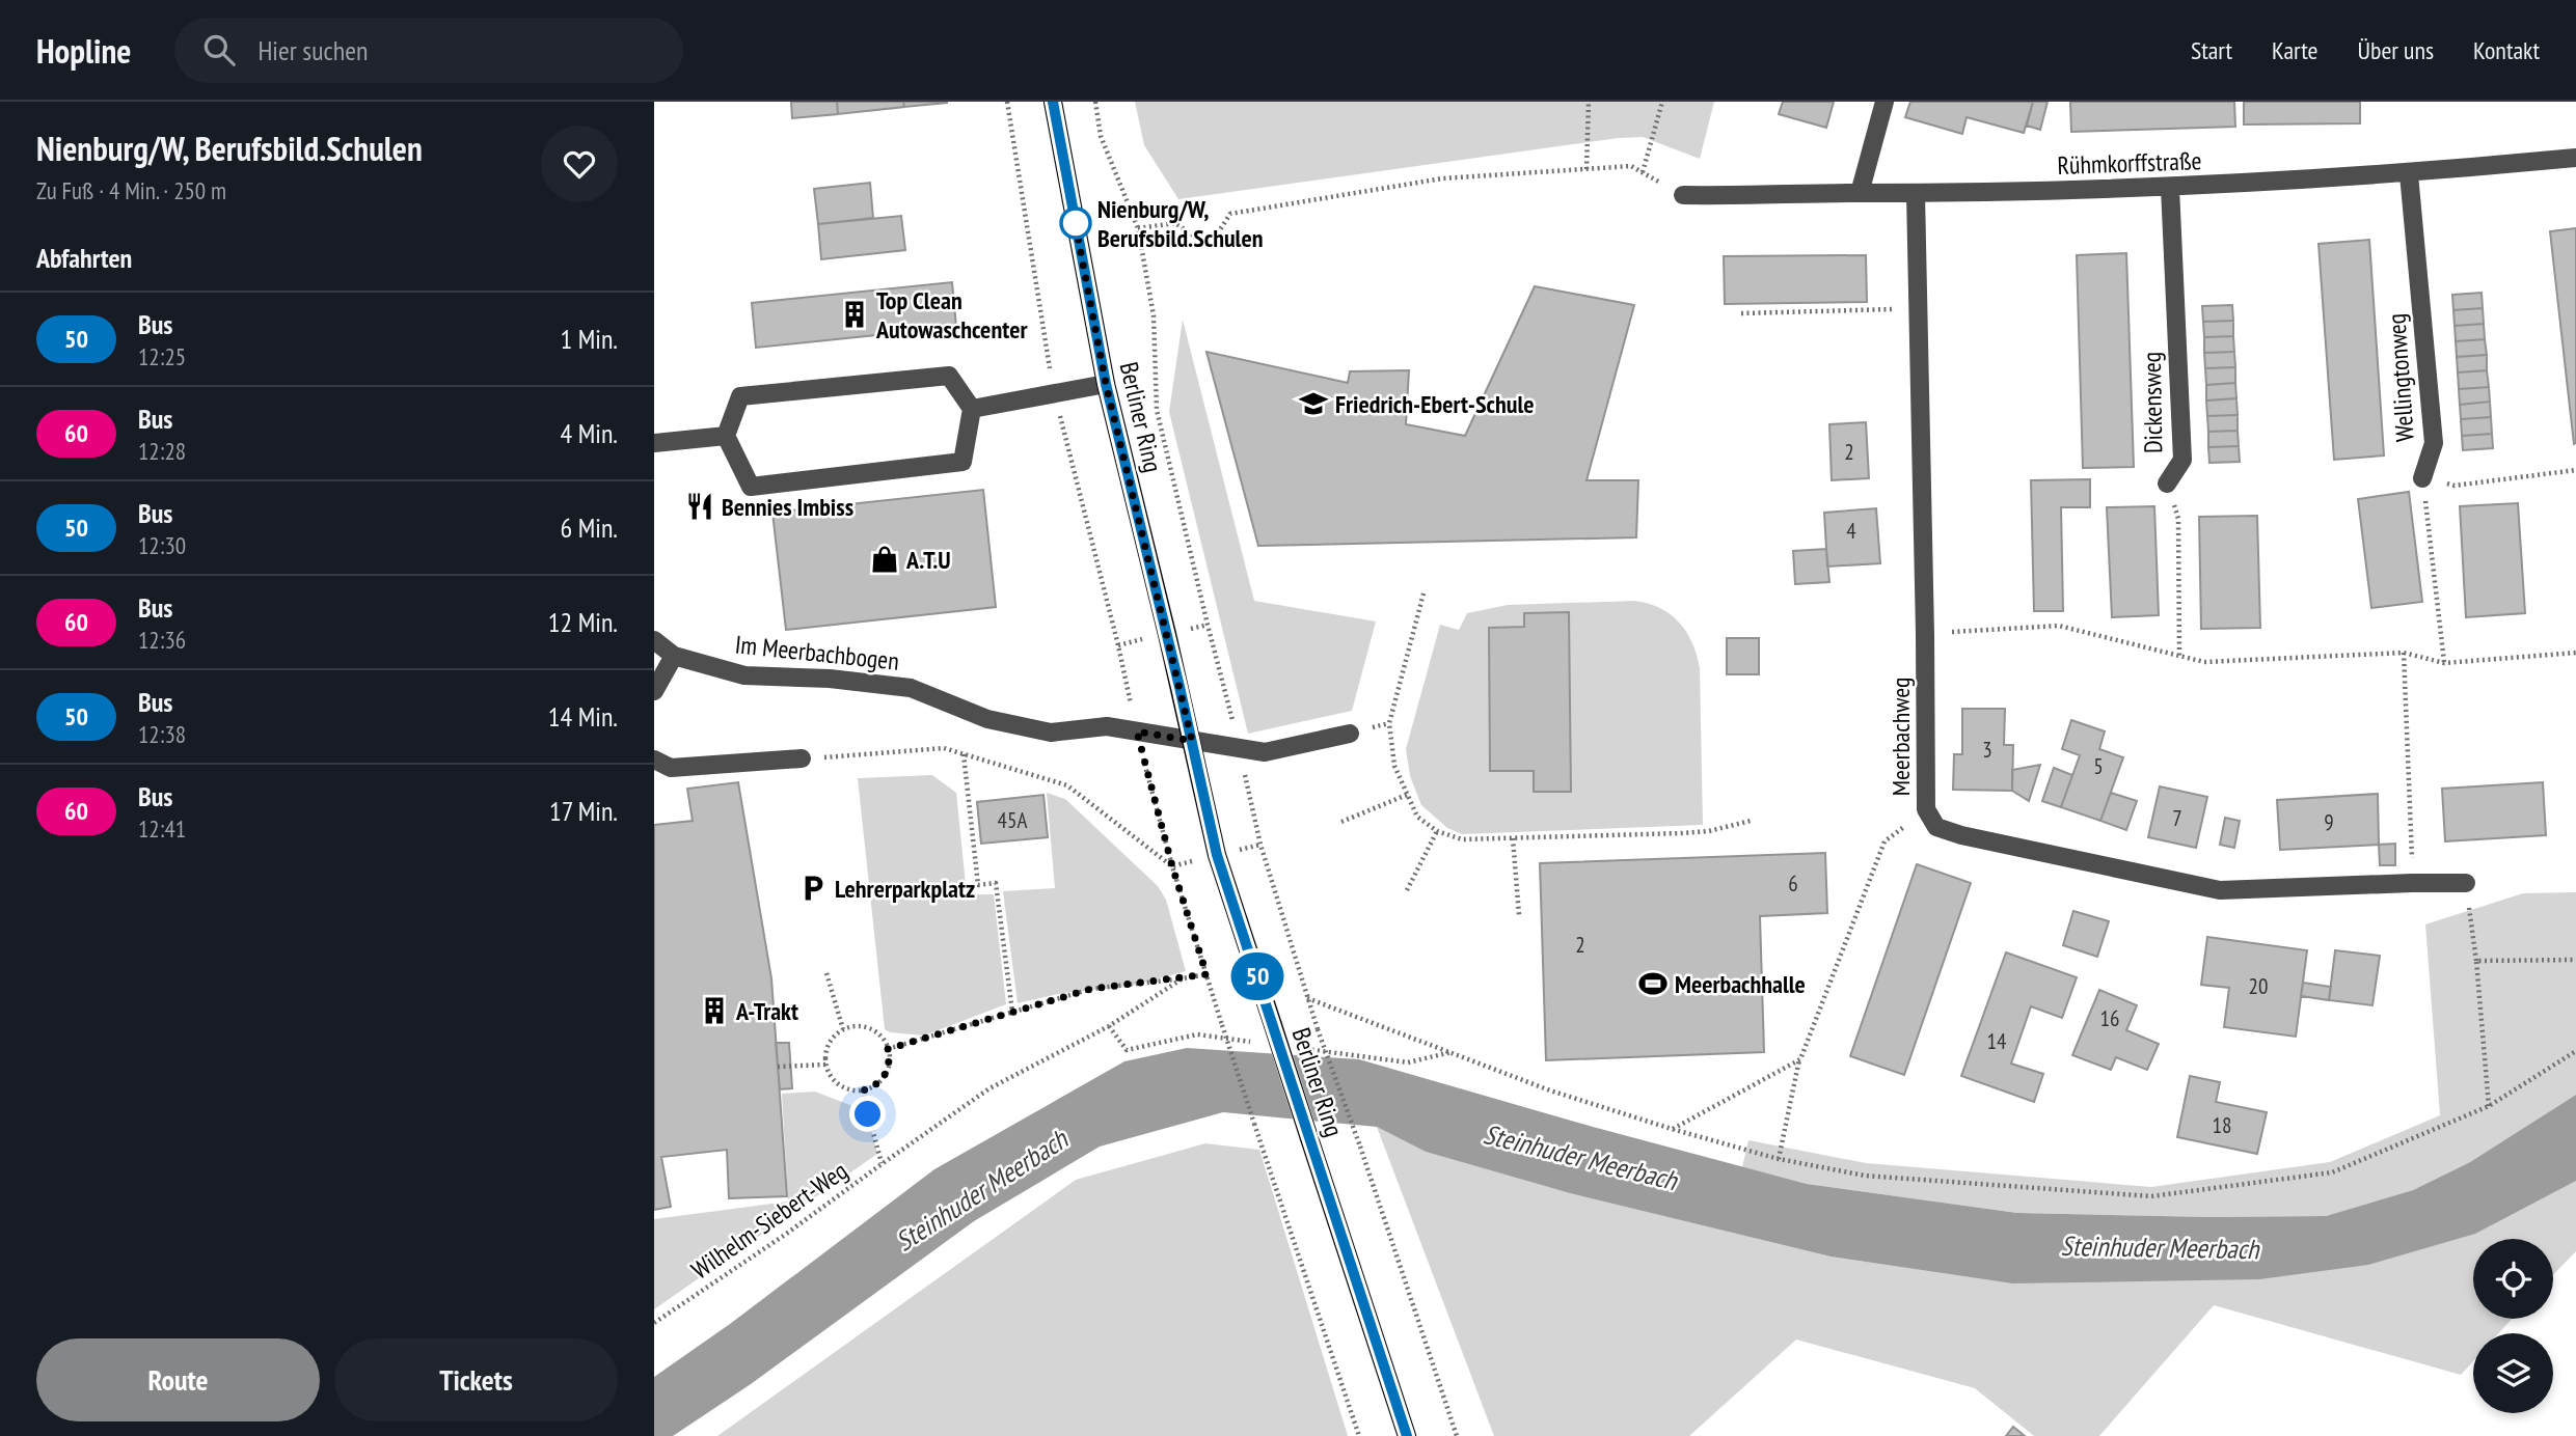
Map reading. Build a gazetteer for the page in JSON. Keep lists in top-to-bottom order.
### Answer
{
  "streets": {
    "main road": ["Berliner Ring"],
    "street": [
      "Rühmkorffstraße",
      "Wellingtonweg",
      "Dickensweg",
      "Im Meerbachbogen",
      "Meerbachweg"
    ],
    "path": ["Wilhelm-Siebert-Weg"]
  },
  "crossings": [
    ["Rühmkorffstraße", "Wellingtonweg"],
    ["Rühmkorffstraße", "Dickensweg"],
    ["Rühmkorffstraße", "Meerbachweg"],
    ["Berliner Ring", "Im Meerbachbogen"]
  ],
  "water": ["Steinhuder Meerbach"],
  "places": {
    "other": ["Nienburg/W, Berufsbild.Schulen"],
    "building": ["Top Clean Autowaschcenter", "A-Trakt"],
    "school or university": ["Friedrich-Ebert-Schule"],
    "restaurant": ["Bennies Imbiss"],
    "shop": ["A.T.U"],
    "parking": ["Lehrerparkplatz"],
    "sports": ["Meerbachhalle"]
  },
  "lines": ["bus line 50"],
  "house_numbers": [
    "2",
    "4",
    "3",
    "5",
    "7",
    "45A",
    "9",
    "6",
    "2",
    "20",
    "16",
    "14",
    "18"
  ],
  "page": {
    "header": "Hopline",
    "search": "Hier suchen",
    "nav": [
      "Start",
      "Karte",
      "Über uns",
      "Kontakt"
    ],
    "heading": [
      ["Nienburg/W, Berufsbild.Schulen", "Zu Fuß · 4 Min. · 250 m"],
      "Abfahrten"
    ],
    "on_map": "50",
    "list": [
      {
        "mark": "50",
        "name": "Bus",
        "note": "12:25",
        "value": "1 Min."
      },
      {
        "mark": "60",
        "name": "Bus",
        "note": "12:28",
        "value": "4 Min."
      },
      {
        "mark": "50",
        "name": "Bus",
        "note": "12:30",
        "value": "6 Min."
      },
      {
        "mark": "60",
        "name": "Bus",
        "note": "12:36",
        "value": "12 Min."
      },
      {
        "mark": "50",
        "name": "Bus",
        "note": "12:38",
        "value": "14 Min."
      },
      {
        "mark": "60",
        "name": "Bus",
        "note": "12:41",
        "value": "17 Min."
      }
    ],
    "buttons": ["Route", "Tickets"]
  }
}
